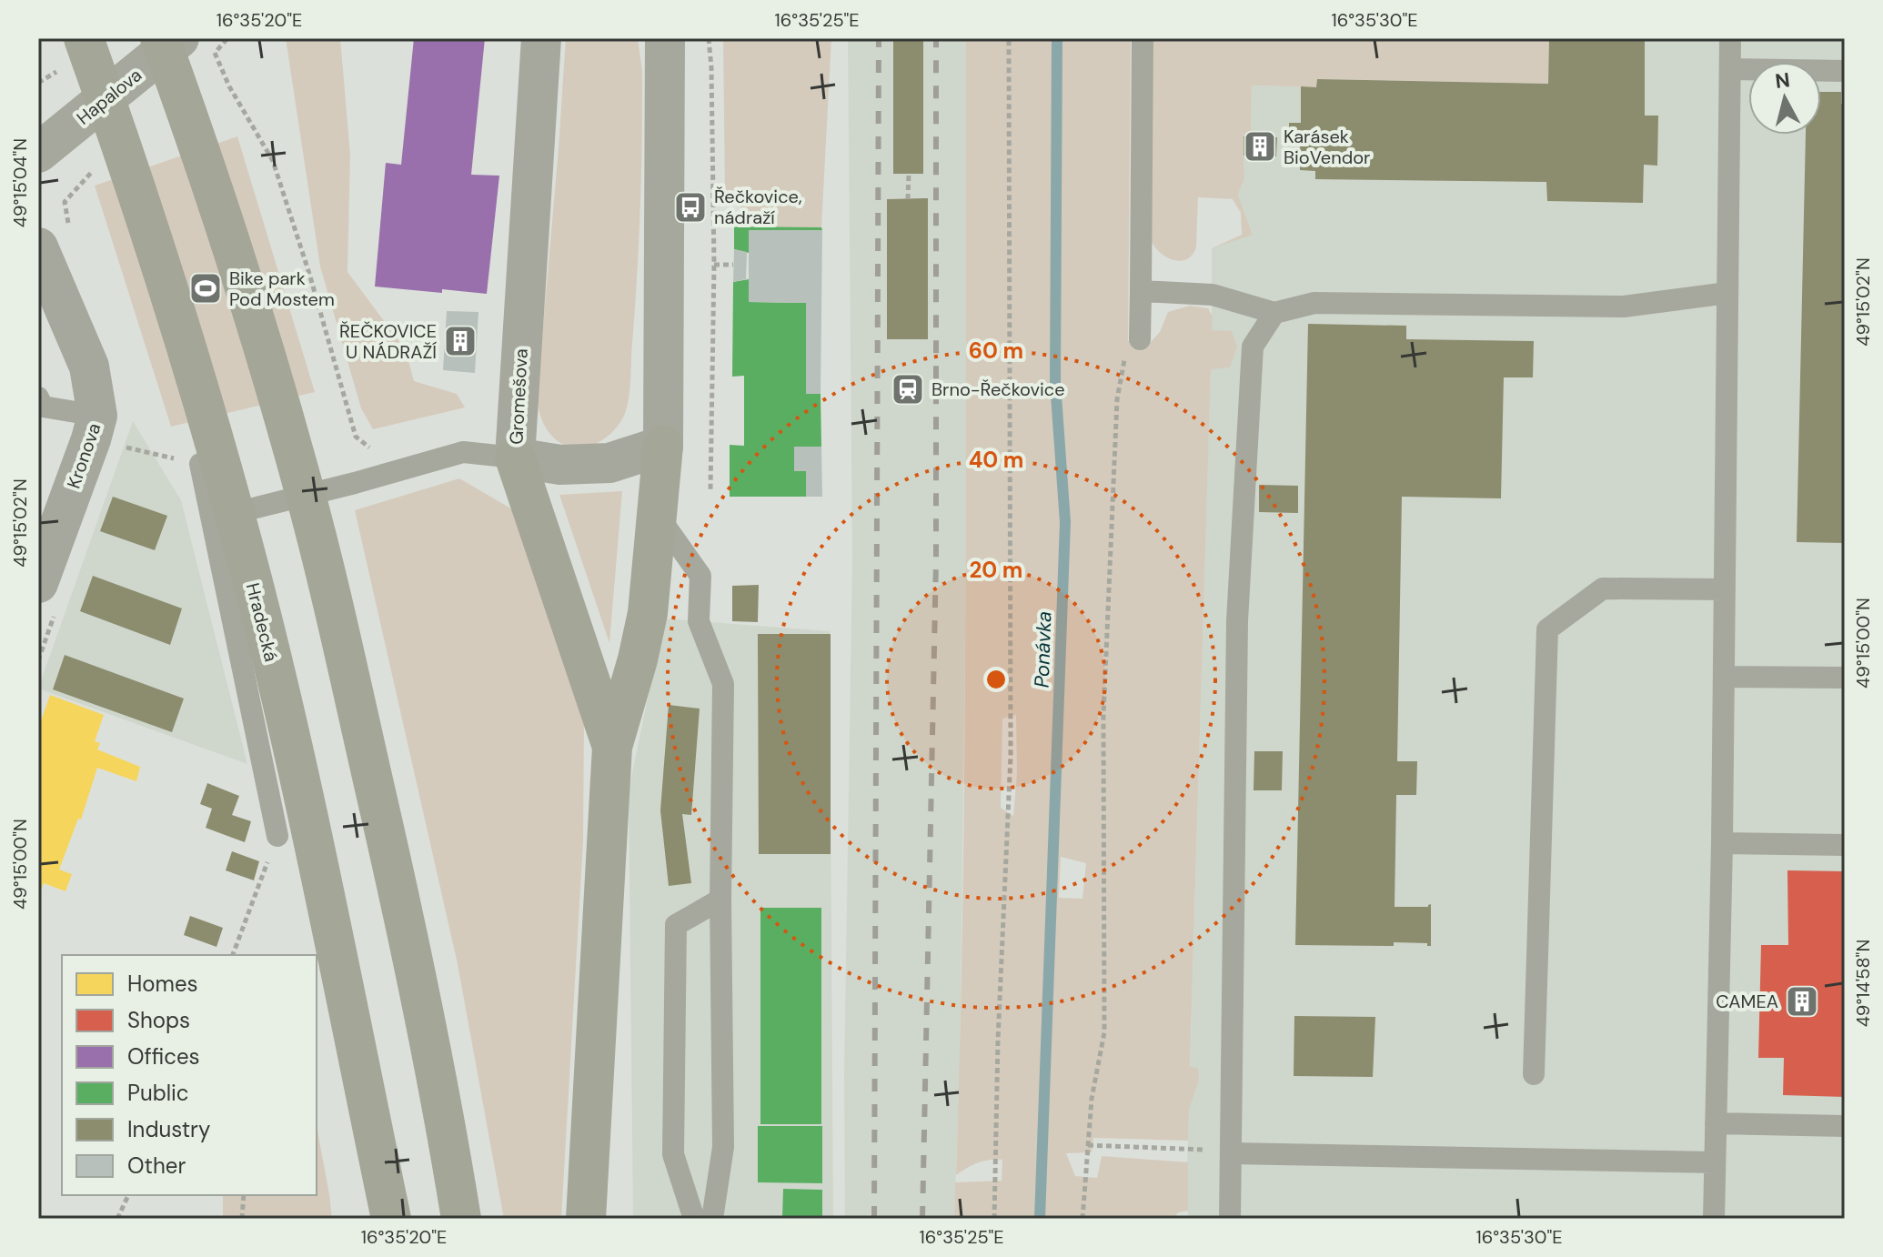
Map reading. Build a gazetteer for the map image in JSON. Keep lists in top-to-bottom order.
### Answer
{
  "streets": {
    "highway": ["Hradecká"],
    "street": ["Hapalova", "Gromešova", "Kronova"]
  },
  "water": ["Ponávka"],
  "places": {
    "building": ["Karásek BioVendor", "ŘEČKOVICE U NÁDRAŽÍ", "CAMEA"],
    "bus stop": ["Řečkovice, nádraží"],
    "sports": ["Bike park Pod Mostem"],
    "station": ["Brno-Řečkovice"]
  },
  "legend": [
    "Homes",
    "Shops",
    "Offices",
    "Public",
    "Industry",
    "Other"
  ],
  "north": "top",
  "coordinates": [
    "16°35'20\"E",
    "16°35'25\"E",
    "16°35'30\"E",
    "49°15'04\"N",
    "49°15'02\"N",
    "49°15'00\"N",
    "49°14'58\"N"
  ],
  "rings": ["60 m", "40 m", "20 m"]
}
